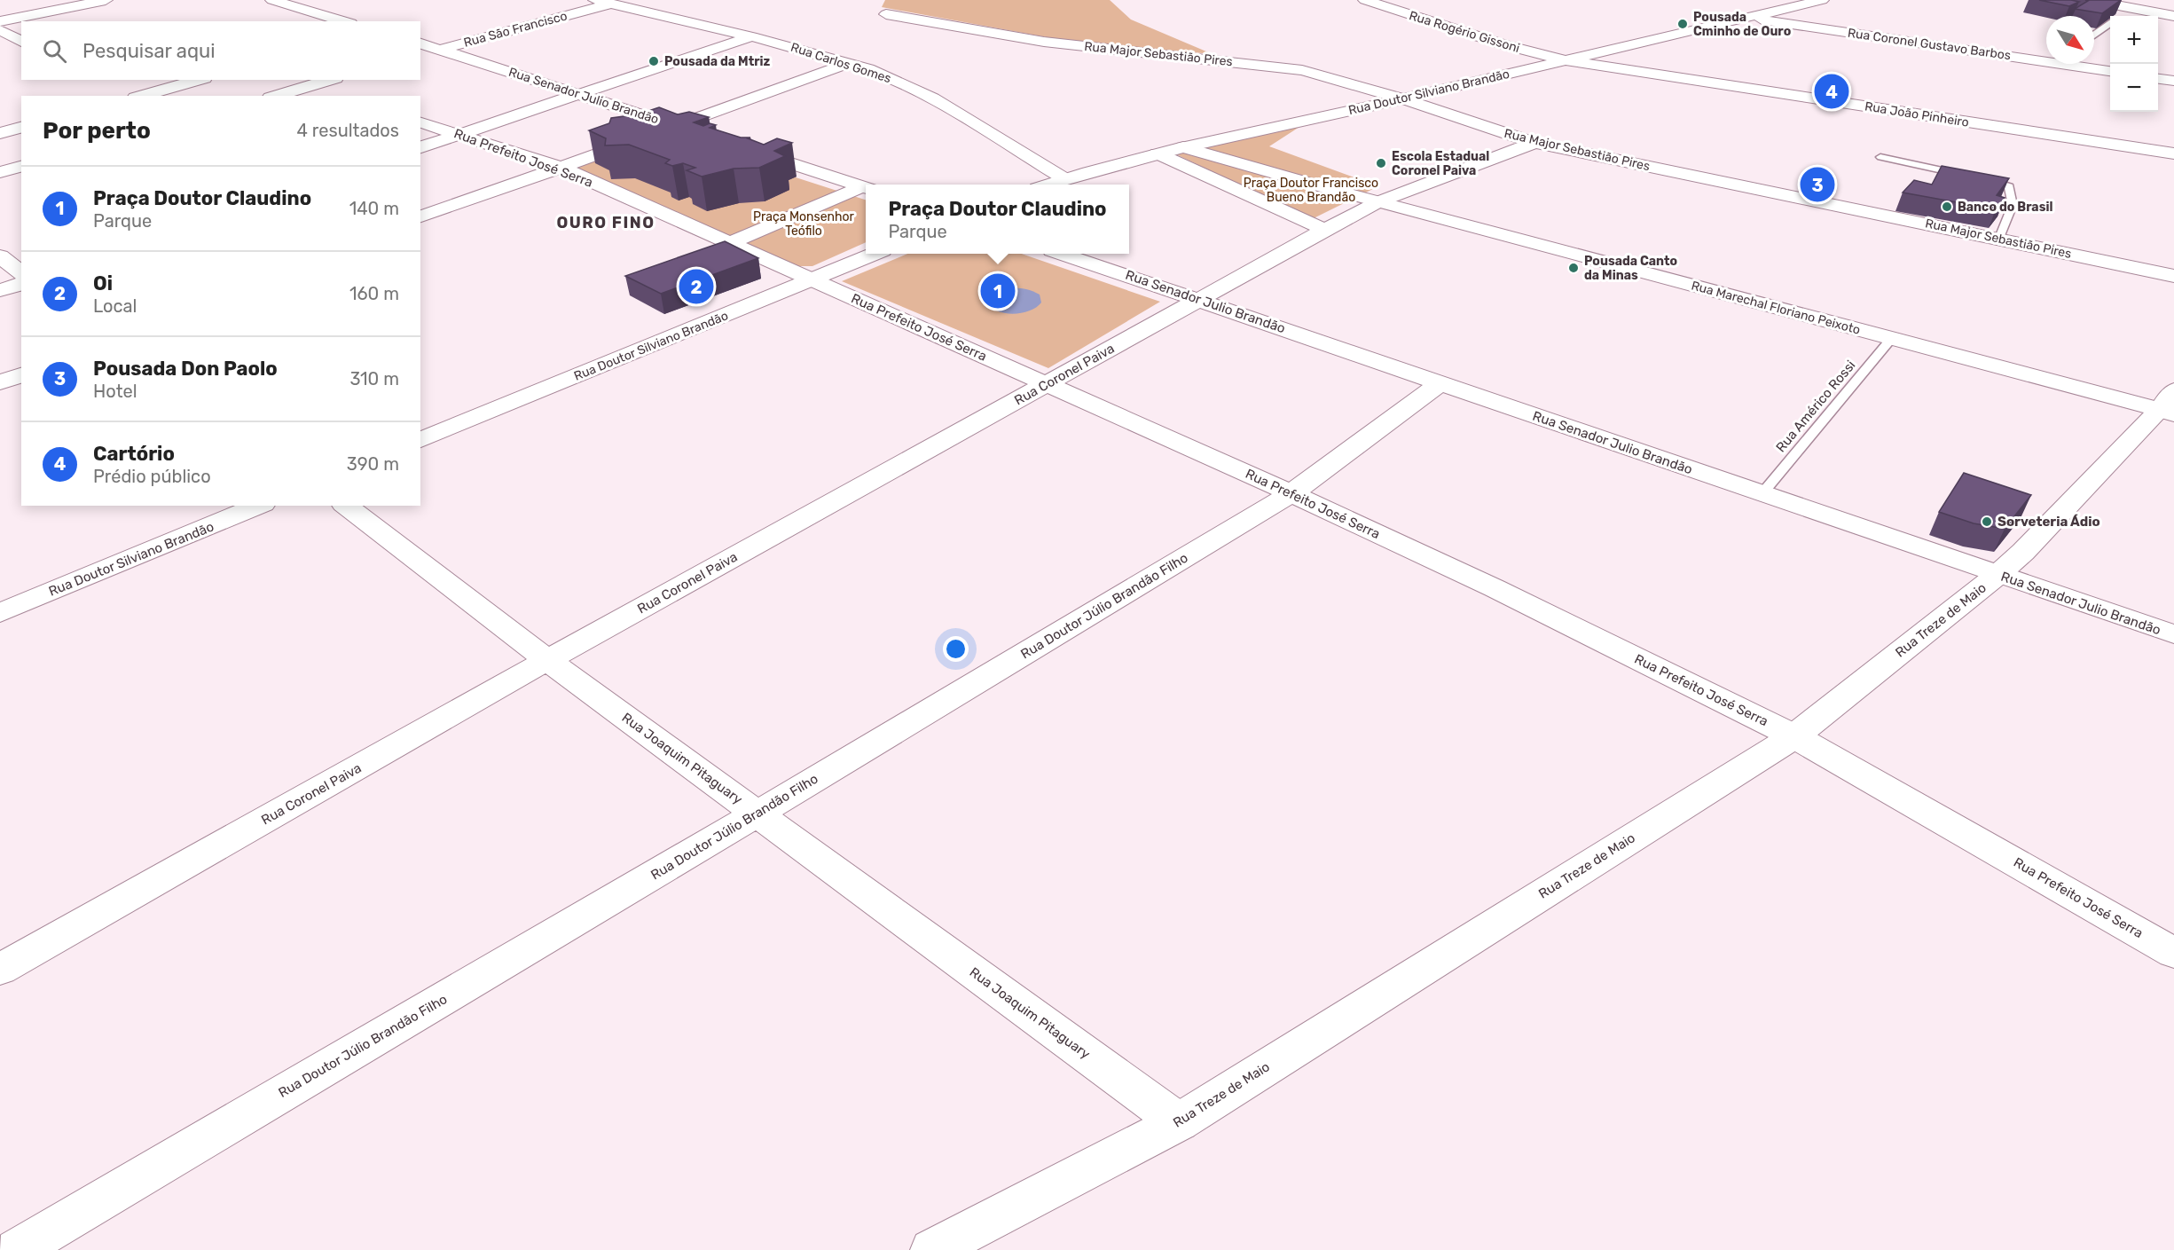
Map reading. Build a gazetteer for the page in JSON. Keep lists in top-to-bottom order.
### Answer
{
  "streets": {
    "street": [
      "Rua São Francisco",
      "Rua Rogério Gissoni",
      "Rua Coronel Gustavo Barbos",
      "Rua Major Sebastião Pires",
      "Rua Carlos Gomes",
      "Rua Doutor Silviano Brandão",
      "Rua Senador Julio Brandão",
      "Rua João Pinheiro",
      "Rua Prefeito José Serra",
      "Rua Marechal Floriano Peixoto",
      "Rua Coronel Paiva",
      "Rua Doutor Júlio Brandão Filho",
      "Rua Treze de Maio",
      "Rua Joaquim Pitaguary"
    ],
    "lane": ["Rua Américo Rossi"]
  },
  "crossings": [
    ["Rua São Francisco", "Rua Carlos Gomes"],
    ["Rua São Francisco", "Rua Senador Julio Brandão"],
    ["Rua Rogério Gissoni", "Rua Doutor Silviano Brandão"],
    ["Rua Rogério Gissoni", "Rua João Pinheiro"],
    ["Rua Coronel Gustavo Barbos", "Rua Doutor Silviano Brandão"],
    ["Rua Major Sebastião Pires", "Rua Doutor Silviano Brandão"],
    ["Rua Major Sebastião Pires", "Rua Coronel Paiva"],
    ["Rua Carlos Gomes", "Rua Doutor Silviano Brandão"],
    ["Rua Doutor Silviano Brandão", "Rua João Pinheiro"],
    ["Rua Doutor Silviano Brandão", "Rua Prefeito José Serra"],
    ["Rua Doutor Silviano Brandão", "Rua Marechal Floriano Peixoto"],
    ["Rua Senador Julio Brandão", "Rua Coronel Paiva"],
    ["Rua Senador Julio Brandão", "Rua Américo Rossi"],
    ["Rua Senador Julio Brandão", "Rua Doutor Júlio Brandão Filho"],
    ["Rua Senador Julio Brandão", "Rua Treze de Maio"],
    ["Rua Prefeito José Serra", "Rua Coronel Paiva"],
    ["Rua Prefeito José Serra", "Rua Doutor Júlio Brandão Filho"],
    ["Rua Prefeito José Serra", "Rua Treze de Maio"],
    ["Rua Marechal Floriano Peixoto", "Rua Coronel Paiva"],
    ["Rua Marechal Floriano Peixoto", "Rua Américo Rossi"],
    ["Rua Marechal Floriano Peixoto", "Rua Treze de Maio"],
    ["Rua Coronel Paiva", "Rua Joaquim Pitaguary"],
    ["Rua Doutor Júlio Brandão Filho", "Rua Joaquim Pitaguary"],
    ["Rua Treze de Maio", "Rua Joaquim Pitaguary"]
  ],
  "districts": ["OURO FINO"],
  "parks": ["Praça Doutor Francisco Bueno Brandão", "Praça Monsenhor Teófilo"],
  "places": [
    "Pousada Cminho de Ouro",
    "Pousada da Mtriz",
    "Escola Estadual Coronel Paiva",
    "Banco do Brasil",
    "Pousada Canto da Minas",
    "Sorveteria Ádio"
  ],
  "north": "bottom right",
  "page": {
    "map_buttons": ["+", "−"],
    "search": "Pesquisar aqui",
    "pins": [
      "4",
      "3",
      "2",
      "1"
    ],
    "heading": ["Por perto", "4 resultados"],
    "list": [
      {
        "mark": "1",
        "name": "Praça Doutor Claudino",
        "note": "Parque",
        "value": "140 m"
      },
      {
        "mark": "2",
        "name": "Oi",
        "note": "Local",
        "value": "160 m"
      },
      {
        "mark": "3",
        "name": "Pousada Don Paolo",
        "note": "Hotel",
        "value": "310 m"
      },
      {
        "mark": "4",
        "name": "Cartório",
        "note": "Prédio público",
        "value": "390 m"
      }
    ],
    "popup": ["Praça Doutor Claudino", "Parque"]
  }
}
